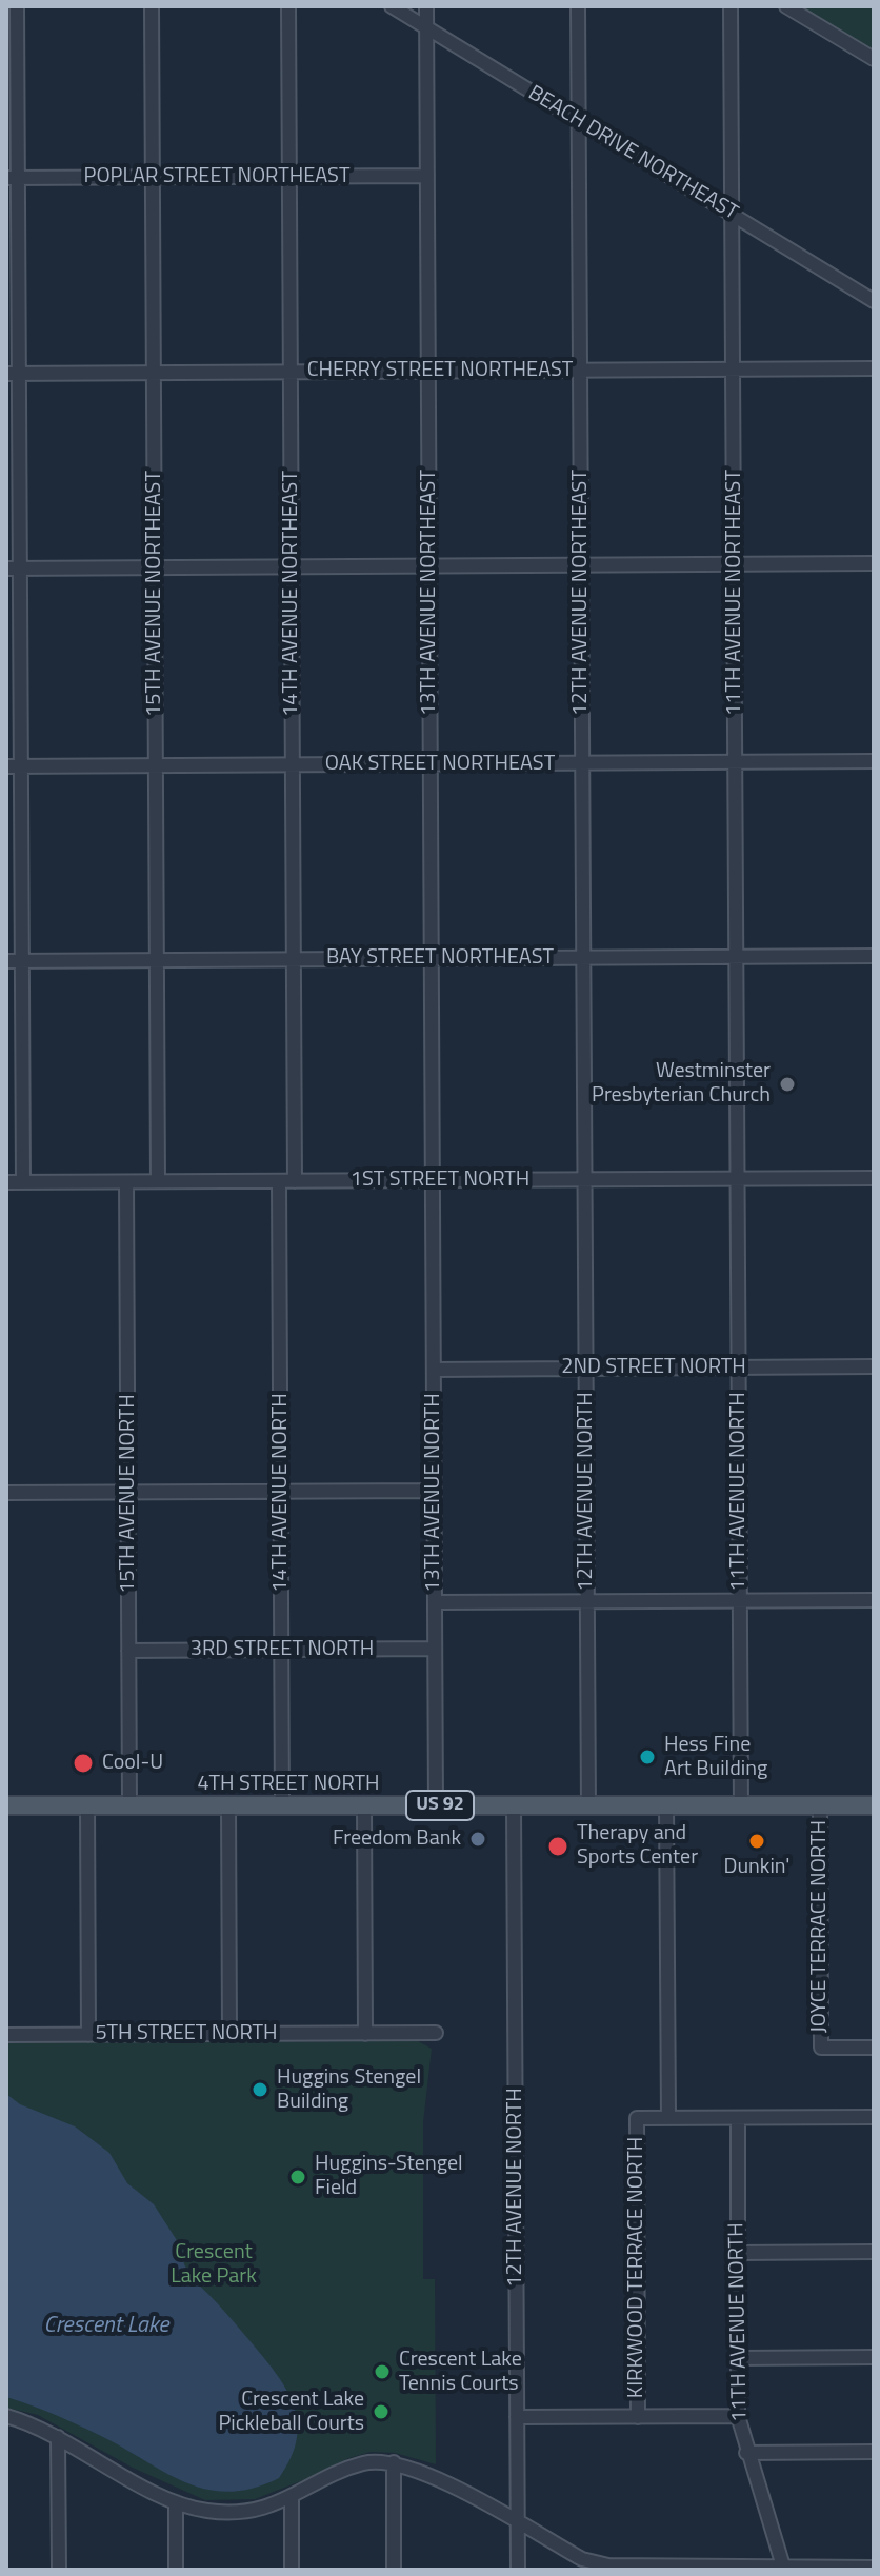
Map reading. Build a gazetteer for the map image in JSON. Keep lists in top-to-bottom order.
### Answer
{
  "streets": {
    "main road": ["4TH STREET NORTH", "US 92"],
    "street": [
      "BEACH DRIVE NORTHEAST",
      "POPLAR STREET NORTHEAST",
      "CHERRY STREET NORTHEAST",
      "13TH AVENUE NORTHEAST",
      "12TH AVENUE NORTHEAST",
      "11TH AVENUE NORTHEAST",
      "15TH AVENUE NORTHEAST",
      "14TH AVENUE NORTHEAST",
      "OAK STREET NORTHEAST",
      "BAY STREET NORTHEAST",
      "1ST STREET NORTH",
      "2ND STREET NORTH",
      "12TH AVENUE NORTH",
      "11TH AVENUE NORTH",
      "14TH AVENUE NORTH",
      "13TH AVENUE NORTH",
      "15TH AVENUE NORTH",
      "3RD STREET NORTH",
      "JOYCE TERRACE NORTH",
      "5TH STREET NORTH",
      "KIRKWOOD TERRACE NORTH"
    ]
  },
  "crossings": [
    ["BEACH DRIVE NORTHEAST", "13TH AVENUE NORTHEAST"],
    ["BEACH DRIVE NORTHEAST", "12TH AVENUE NORTHEAST"],
    ["BEACH DRIVE NORTHEAST", "11TH AVENUE NORTHEAST"],
    ["POPLAR STREET NORTHEAST", "13TH AVENUE NORTHEAST"],
    ["POPLAR STREET NORTHEAST", "15TH AVENUE NORTHEAST"],
    ["POPLAR STREET NORTHEAST", "14TH AVENUE NORTHEAST"],
    ["CHERRY STREET NORTHEAST", "13TH AVENUE NORTHEAST"],
    ["CHERRY STREET NORTHEAST", "12TH AVENUE NORTHEAST"],
    ["CHERRY STREET NORTHEAST", "11TH AVENUE NORTHEAST"],
    ["CHERRY STREET NORTHEAST", "15TH AVENUE NORTHEAST"],
    ["CHERRY STREET NORTHEAST", "14TH AVENUE NORTHEAST"],
    ["13TH AVENUE NORTHEAST", "OAK STREET NORTHEAST"],
    ["13TH AVENUE NORTHEAST", "BAY STREET NORTHEAST"],
    ["13TH AVENUE NORTHEAST", "1ST STREET NORTH"],
    ["13TH AVENUE NORTHEAST", "13TH AVENUE NORTH"],
    ["12TH AVENUE NORTHEAST", "OAK STREET NORTHEAST"],
    ["12TH AVENUE NORTHEAST", "BAY STREET NORTHEAST"],
    ["12TH AVENUE NORTHEAST", "1ST STREET NORTH"],
    ["12TH AVENUE NORTHEAST", "12TH AVENUE NORTH"],
    ["11TH AVENUE NORTHEAST", "OAK STREET NORTHEAST"],
    ["11TH AVENUE NORTHEAST", "BAY STREET NORTHEAST"],
    ["11TH AVENUE NORTHEAST", "1ST STREET NORTH"],
    ["11TH AVENUE NORTHEAST", "11TH AVENUE NORTH"],
    ["15TH AVENUE NORTHEAST", "OAK STREET NORTHEAST"],
    ["15TH AVENUE NORTHEAST", "BAY STREET NORTHEAST"],
    ["15TH AVENUE NORTHEAST", "1ST STREET NORTH"],
    ["14TH AVENUE NORTHEAST", "OAK STREET NORTHEAST"],
    ["14TH AVENUE NORTHEAST", "BAY STREET NORTHEAST"],
    ["14TH AVENUE NORTHEAST", "1ST STREET NORTH"],
    ["1ST STREET NORTH", "12TH AVENUE NORTH"],
    ["1ST STREET NORTH", "11TH AVENUE NORTH"],
    ["1ST STREET NORTH", "14TH AVENUE NORTH"],
    ["1ST STREET NORTH", "13TH AVENUE NORTH"],
    ["1ST STREET NORTH", "15TH AVENUE NORTH"],
    ["2ND STREET NORTH", "12TH AVENUE NORTH"],
    ["2ND STREET NORTH", "11TH AVENUE NORTH"],
    ["2ND STREET NORTH", "13TH AVENUE NORTH"],
    ["12TH AVENUE NORTH", "4TH STREET NORTH"],
    ["11TH AVENUE NORTH", "4TH STREET NORTH"],
    ["14TH AVENUE NORTH", "3RD STREET NORTH"],
    ["14TH AVENUE NORTH", "4TH STREET NORTH"],
    ["13TH AVENUE NORTH", "3RD STREET NORTH"],
    ["13TH AVENUE NORTH", "4TH STREET NORTH"],
    ["15TH AVENUE NORTH", "3RD STREET NORTH"],
    ["15TH AVENUE NORTH", "4TH STREET NORTH"],
    ["4TH STREET NORTH", "JOYCE TERRACE NORTH"]
  ],
  "water": ["Crescent Lake"],
  "parks": ["Crescent Lake Park"],
  "places": [
    "Westminster Presbyterian Church",
    "Hess Fine Art Building",
    "Cool-U",
    "Freedom Bank",
    "Dunkin'",
    "Therapy and Sports Center",
    "Huggins Stengel Building",
    "Huggins-Stengel Field",
    "Crescent Lake Tennis Courts",
    "Crescent Lake Pickleball Courts"
  ]
}
